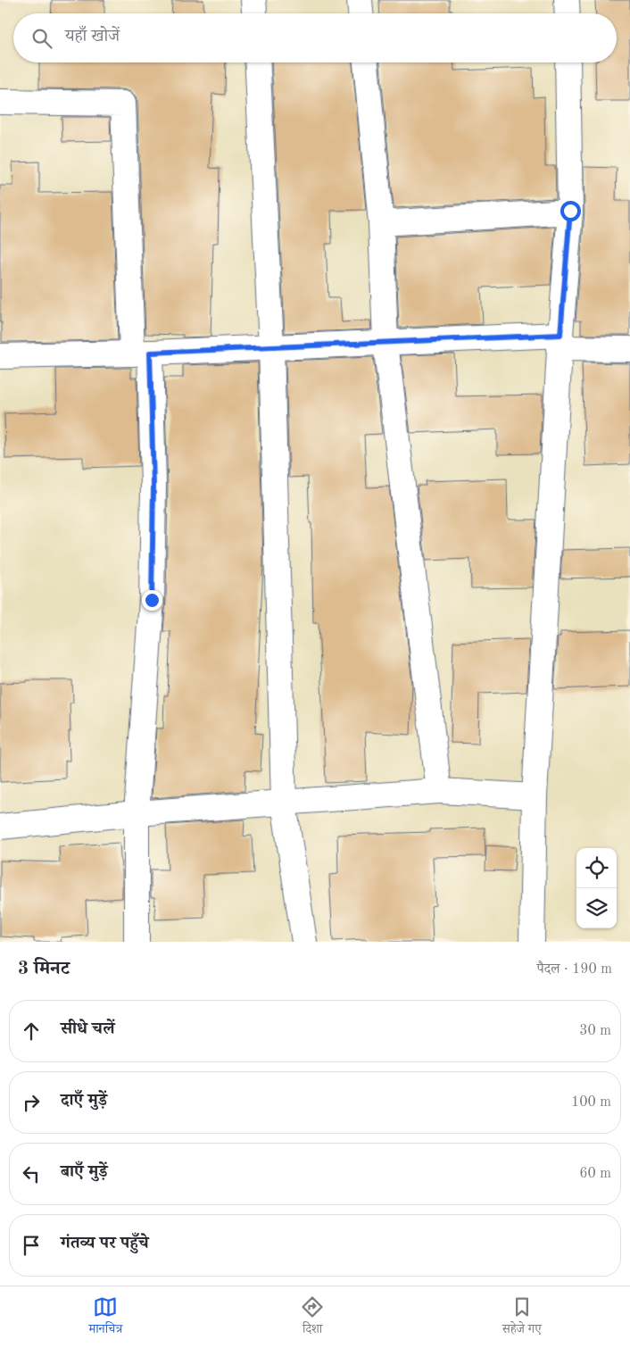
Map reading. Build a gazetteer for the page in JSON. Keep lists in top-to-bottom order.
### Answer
{
  "page": {
    "search": "यहाँ खोजें",
    "heading": ["3 मिनट", "पैदल · 190 m"],
    "list": [
      ["सीधे चलें", "30 m"],
      ["दाएँ मुड़ें", "100 m"],
      ["बाएँ मुड़ें", "60 m"],
      "गंतव्य पर पहुँचे"
    ],
    "nav": ["मानचित्र", "दिशा", "सहेजे गए"]
  }
}
